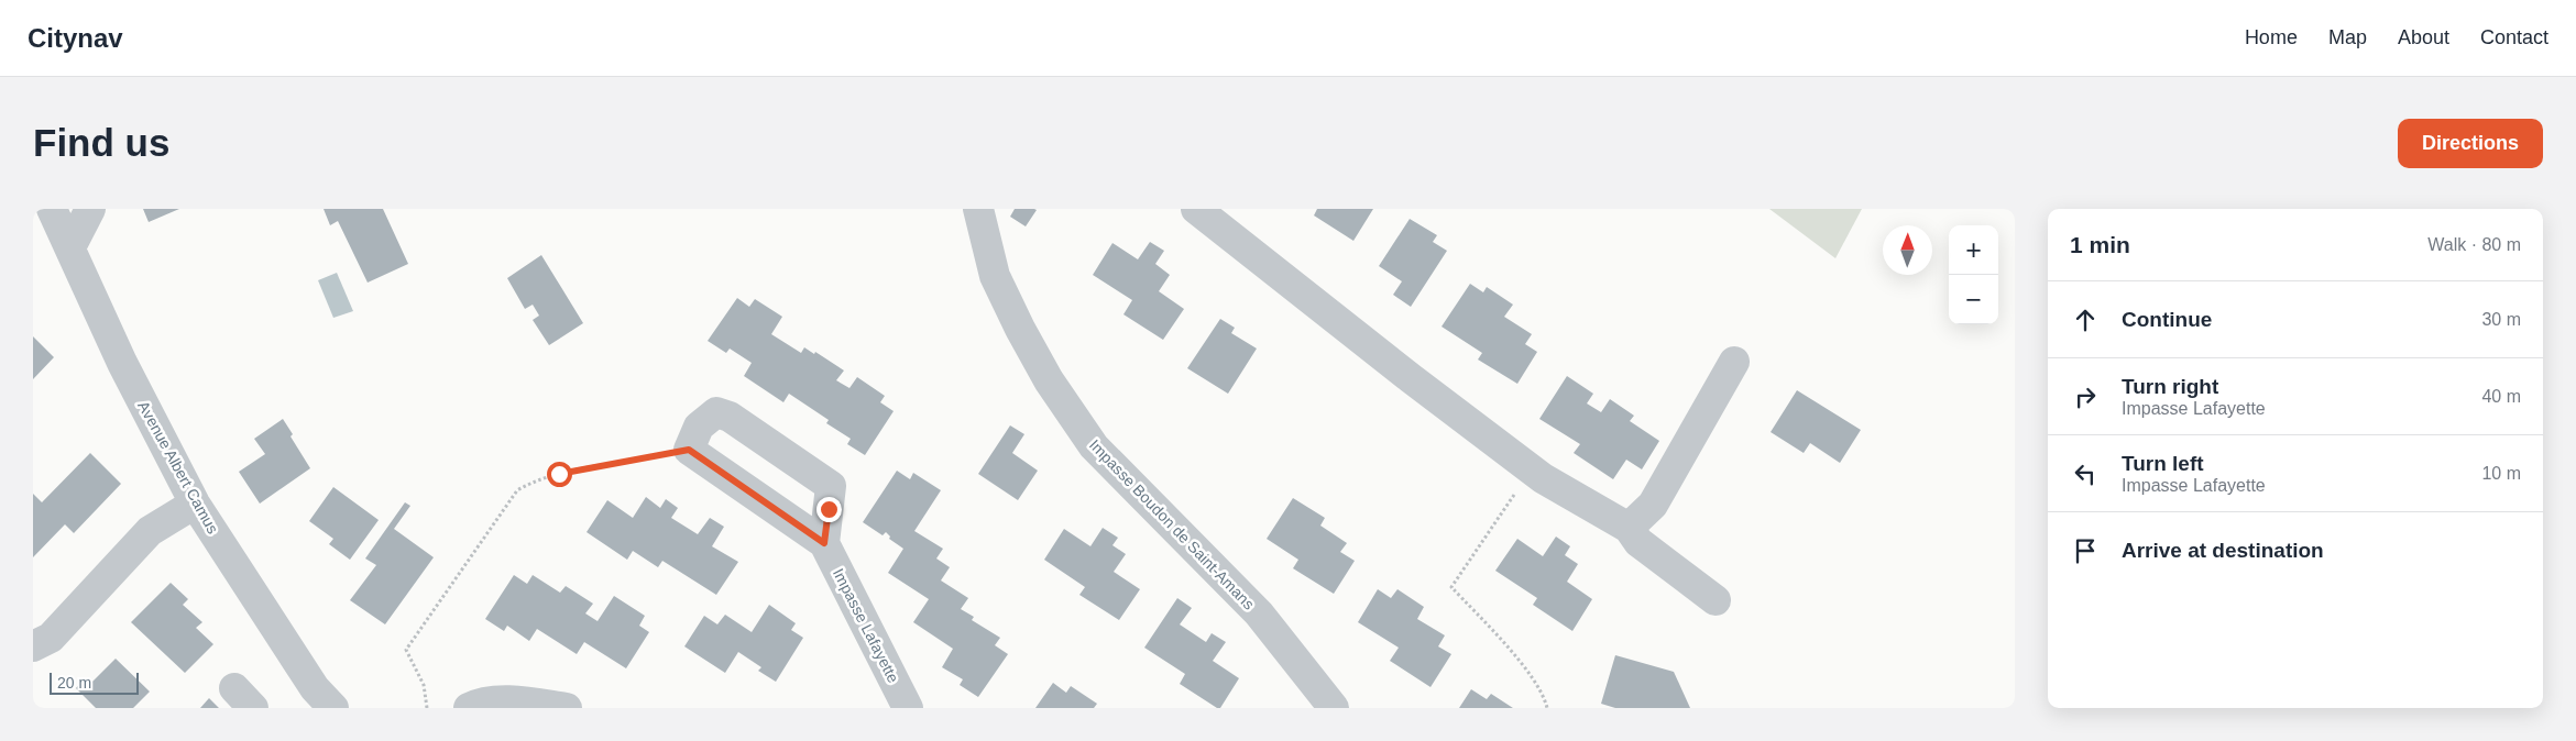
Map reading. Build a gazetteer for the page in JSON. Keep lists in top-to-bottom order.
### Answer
{
  "streets": {
    "street": ["Avenue Albert Camus", "Impasse Boudon de Saint-Amans", "Impasse Lafayette"]
  },
  "scale_bar": "20 m",
  "north": "top",
  "page": {
    "header": "Citynav",
    "nav": [
      "Home",
      "Map",
      "About",
      "Contact"
    ],
    "buttons": "Directions",
    "title": "Find us",
    "heading": ["1 min", "Walk · 80 m"],
    "map_buttons": ["+", "−"],
    "list": [
      ["Continue", "30 m"],
      ["Turn right", "Impasse Lafayette", "40 m"],
      ["Turn left", "Impasse Lafayette", "10 m"],
      "Arrive at destination"
    ],
    "scale": "20 m"
  }
}
